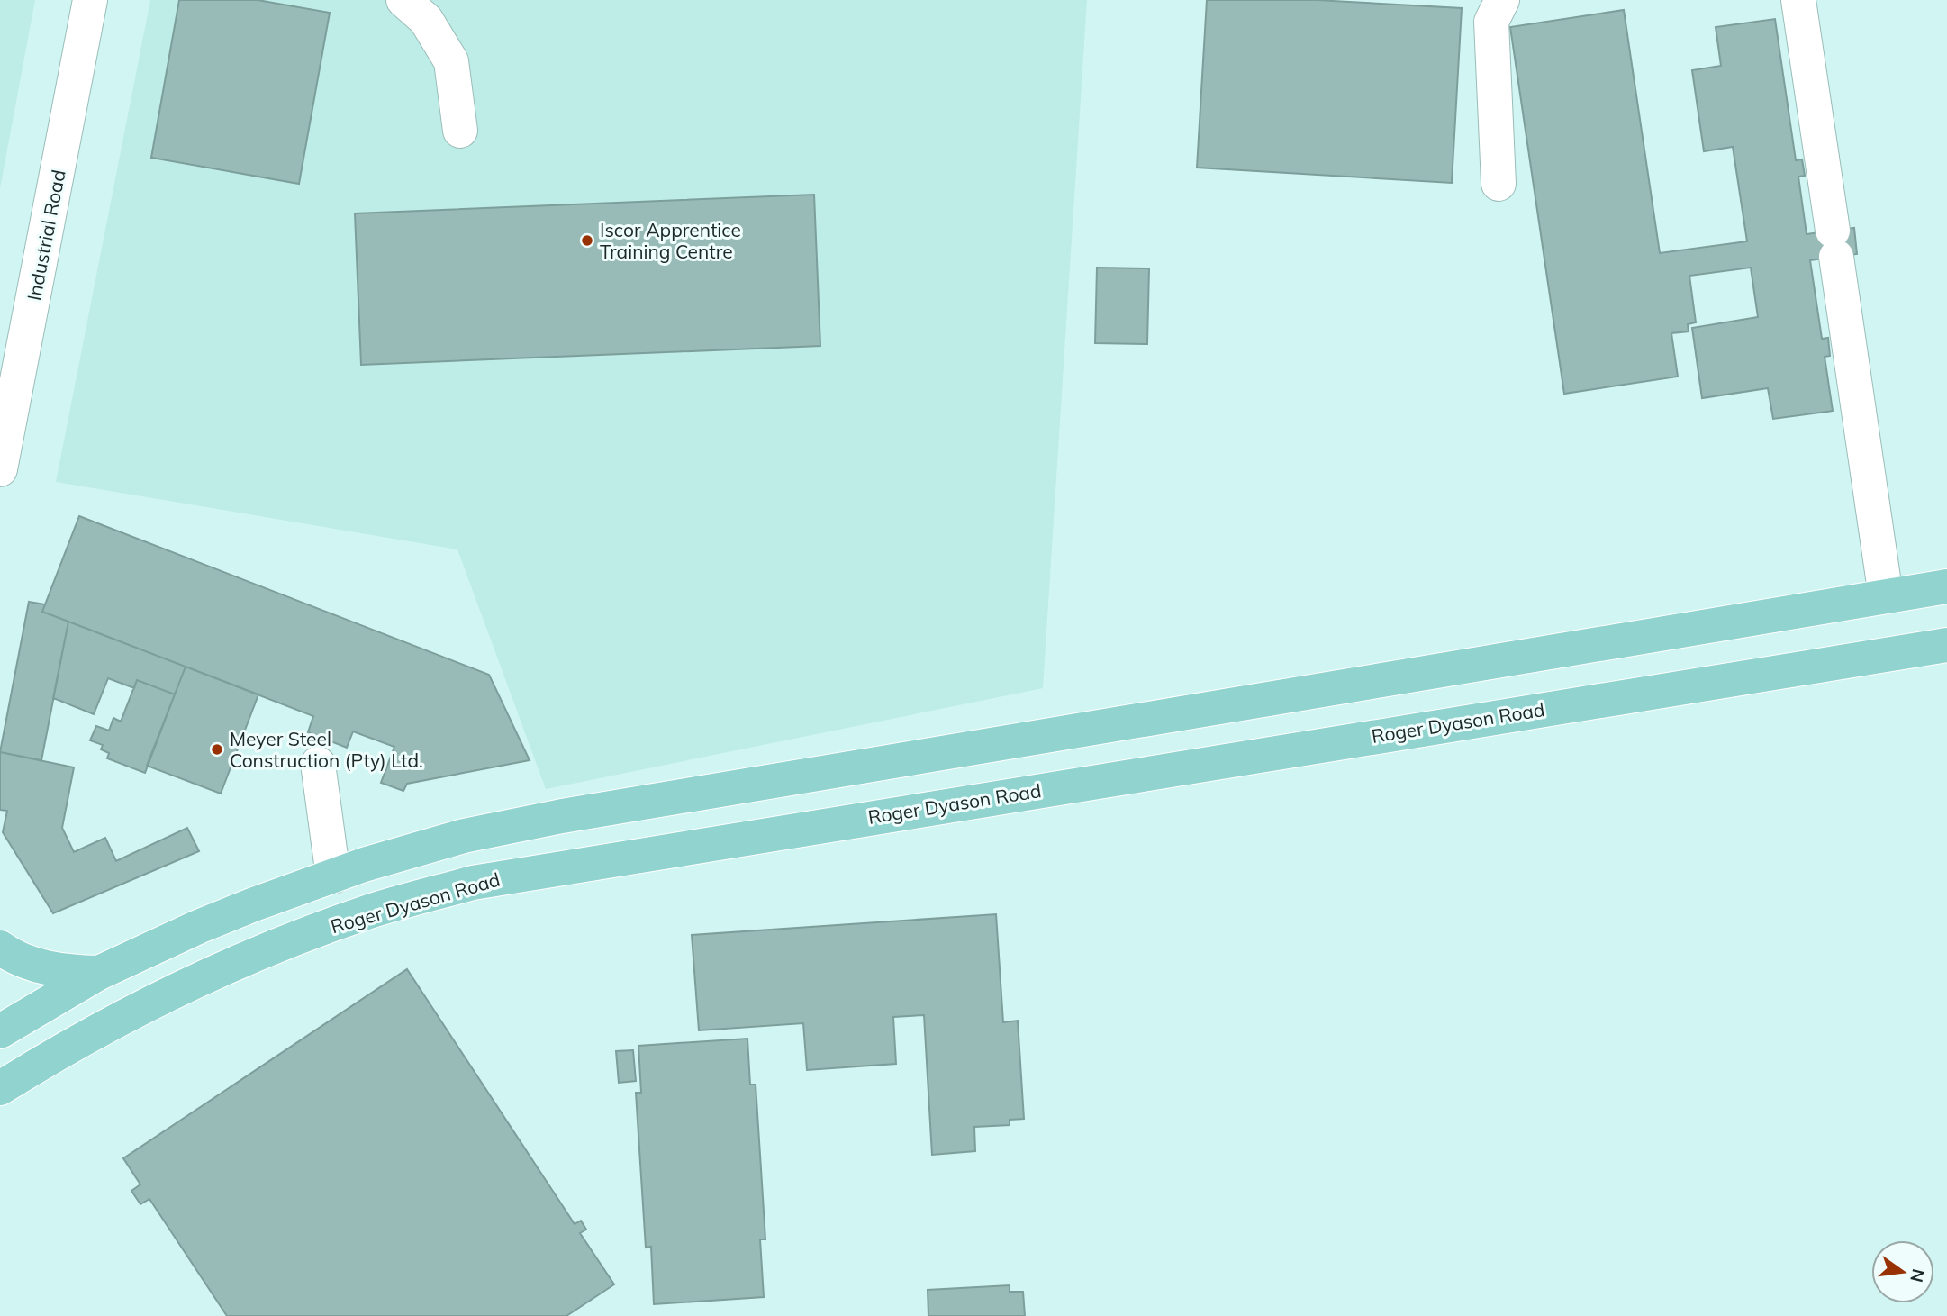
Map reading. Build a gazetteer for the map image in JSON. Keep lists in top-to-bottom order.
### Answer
{
  "streets": {
    "main road": ["Roger Dyason Road"],
    "street": ["Industrial Road"]
  },
  "places": ["Iscor Apprentice Training Centre", "Meyer Steel Construction (Pty) Ltd."],
  "north": "right"
}
